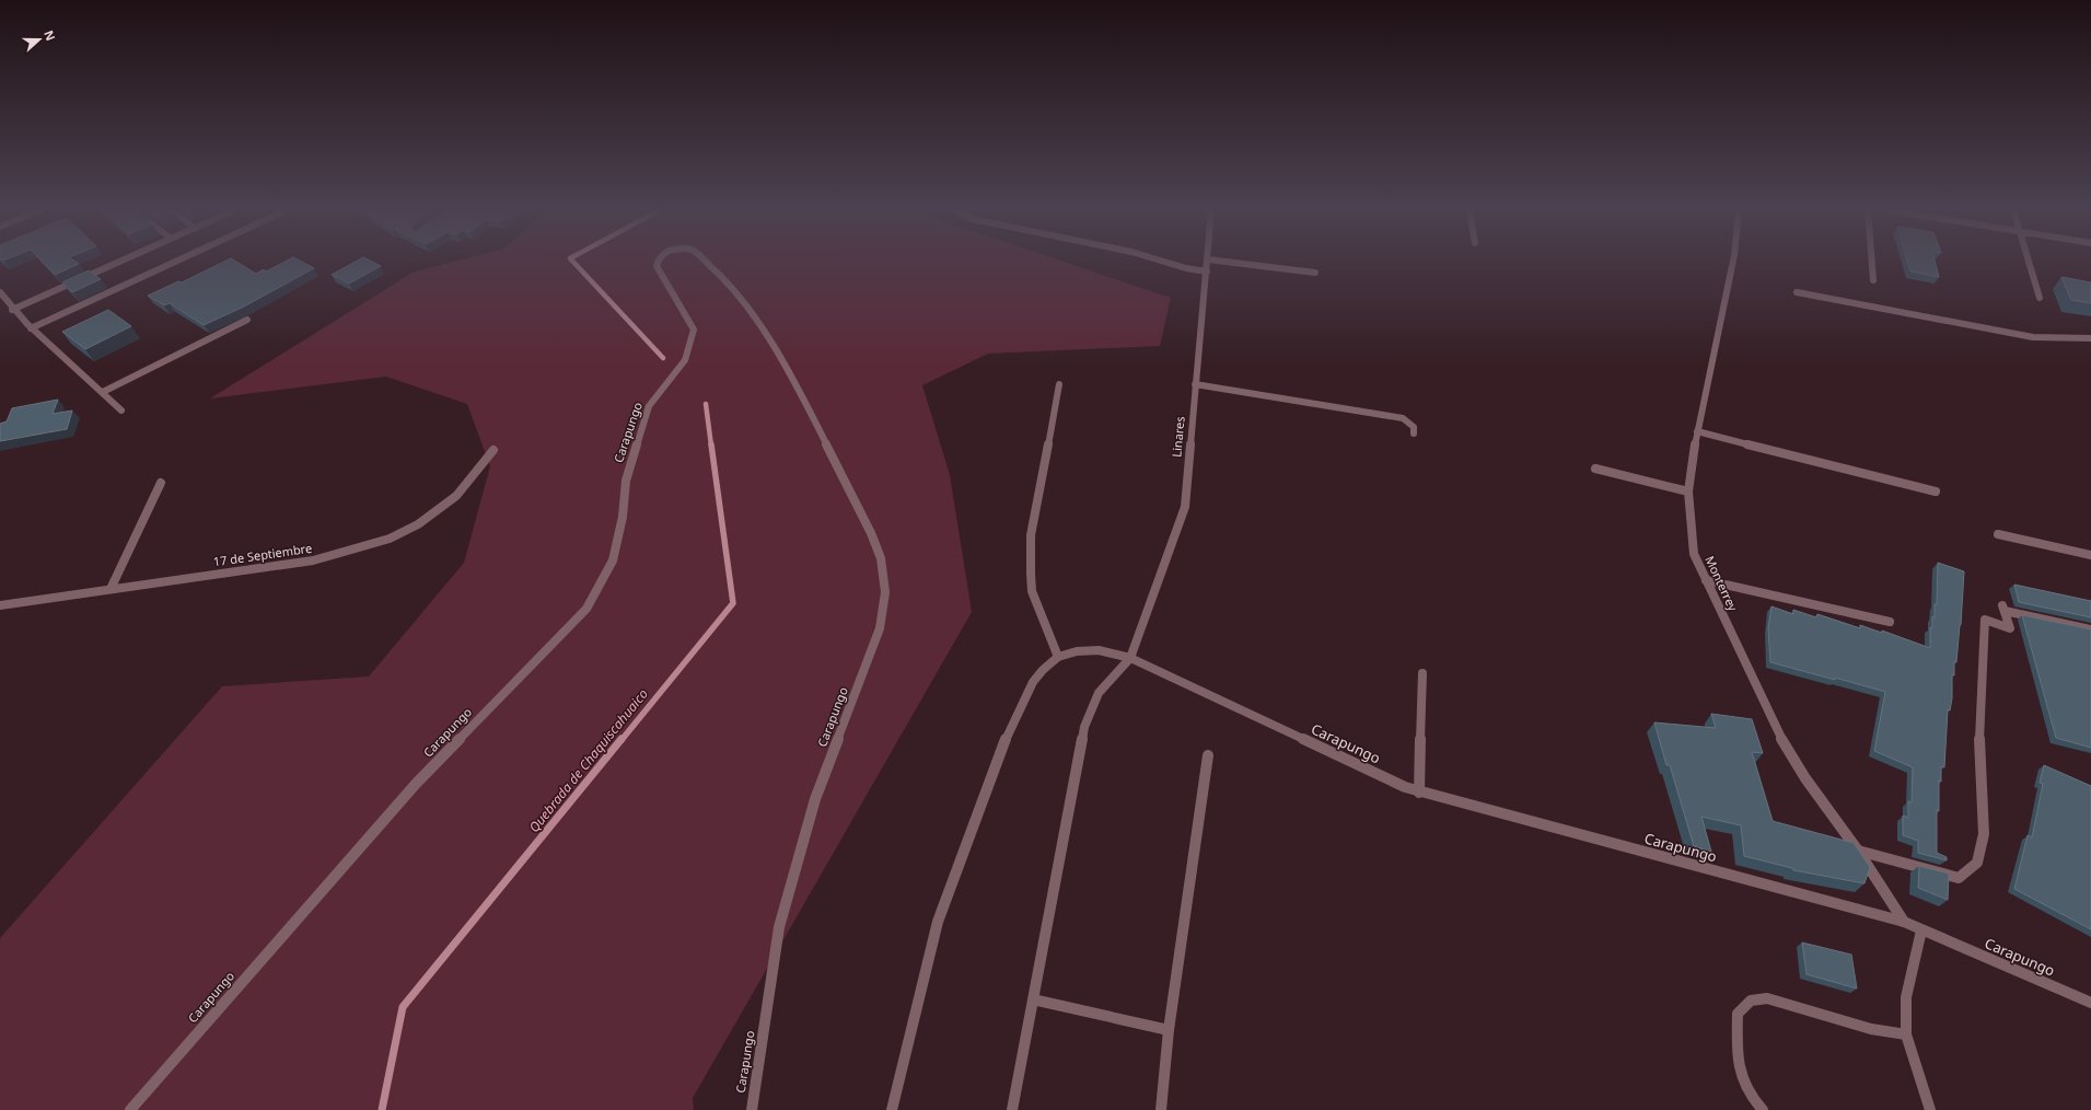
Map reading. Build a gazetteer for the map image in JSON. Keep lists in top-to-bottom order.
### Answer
{
  "streets": {
    "street": [
      "Carapungo",
      "Linares",
      "17 de Septiembre",
      "Monterrey"
    ]
  },
  "crossings": [
    ["Carapungo", "Linares"],
    ["Carapungo", "Monterrey"]
  ],
  "water": ["Quebrada de Chaquiscahuaico"],
  "north": "right"
}
